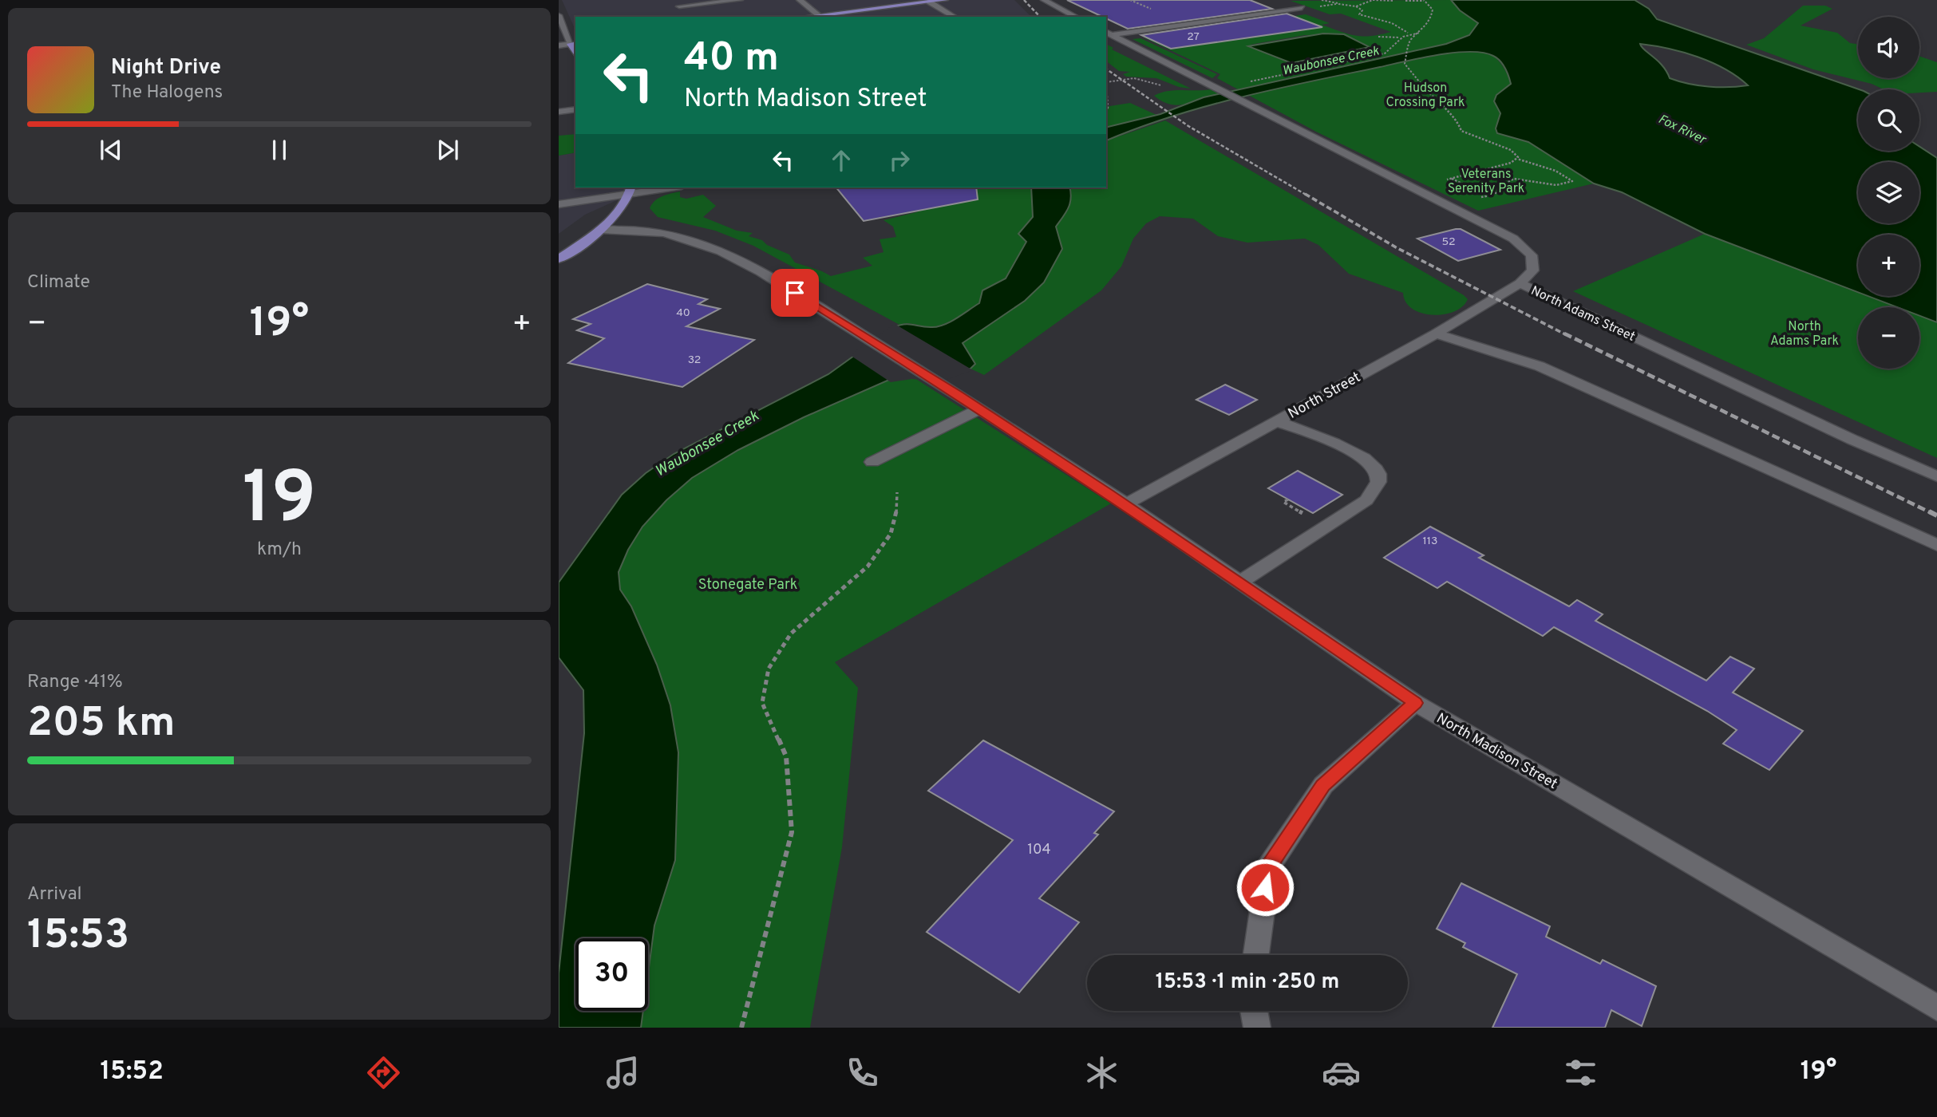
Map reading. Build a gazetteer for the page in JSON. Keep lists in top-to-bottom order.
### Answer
{
  "streets": {
    "street": ["North Adams Street", "North Street", "North Madison Street"]
  },
  "crossings": [
    ["North Adams Street", "North Street"],
    ["North Street", "North Madison Street"]
  ],
  "water": ["Waubonsee Creek", "Fox River"],
  "parks": [
    "Hudson Crossing Park",
    "Veterans Serenity Park",
    "North Adams Park",
    "Stonegate Park"
  ],
  "house_numbers": [
    "27",
    "52",
    "40",
    "32",
    "113",
    "104"
  ],
  "page": {
    "map_buttons": ["+", "−"],
    "turn": ["40 m", "North Madison Street"],
    "song": ["Night Drive", "The Halogens"],
    "tile": [
      "Climate",
      ["19", "km/h"],
      ["Range · 41%", "205 km"],
      ["Arrival", "15:53"]
    ],
    "heat": ["−", "19°", "+"],
    "limit": "30",
    "trip": "15:53 · 1 min · 250 m",
    "tabs": ["15:52", "19°"]
  }
}
